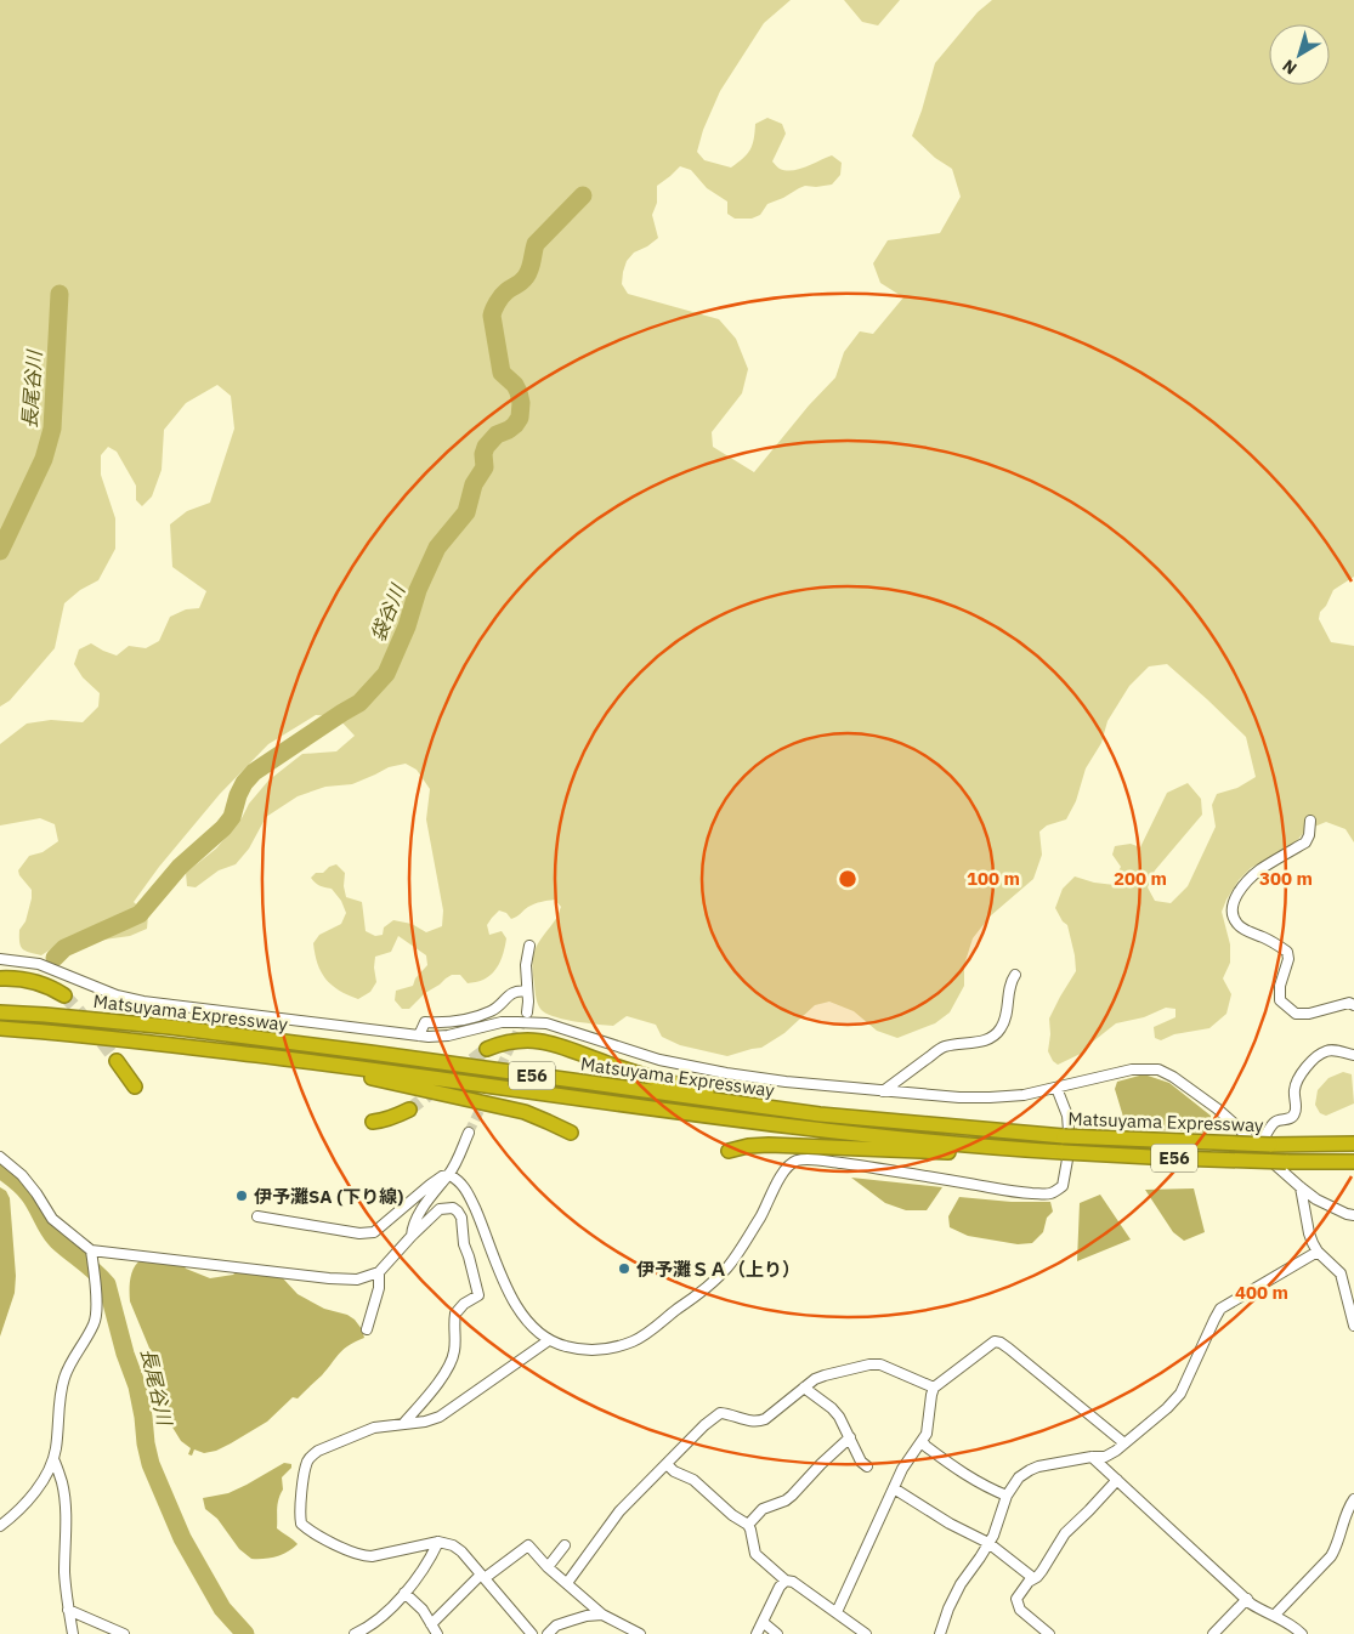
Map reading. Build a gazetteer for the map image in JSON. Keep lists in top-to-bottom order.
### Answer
{
  "streets": {
    "highway": ["Matsuyama Expressway", "E56"]
  },
  "water": ["長尾谷川", "袋谷川"],
  "places": ["伊予灘SA (下り線)", "伊予灘ＳＡ（上り）"],
  "north": "bottom left",
  "rings": [
    "100 m",
    "200 m",
    "300 m",
    "400 m"
  ]
}
